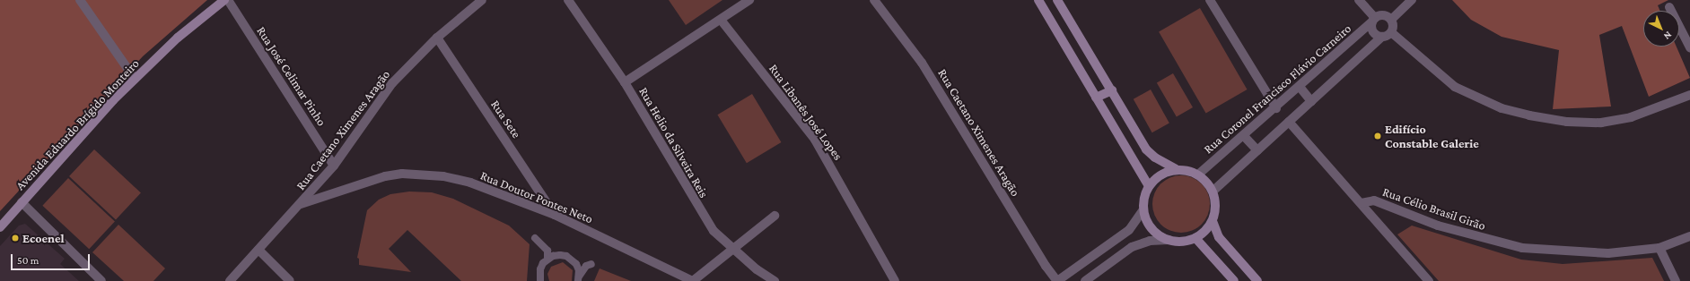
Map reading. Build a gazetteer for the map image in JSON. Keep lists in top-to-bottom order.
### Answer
{
  "streets": {
    "main road": ["Avenida Eduardo Brígido Monteiro"],
    "street": [
      "Rua José Celimar Pinho",
      "Rua Coronel Francisco Flávio Carneiro",
      "Rua Libanês José Lopes",
      "Rua Sete",
      "Rua Caetano Ximenes Aragão",
      "Rua Helio da Silveira Reis",
      "Rua Doutor Pontes Neto",
      "Rua Célio Brasil Girão"
    ]
  },
  "crossings": [
    ["Rua José Celimar Pinho", "Rua Caetano Ximenes Aragão"],
    ["Rua Sete", "Rua Caetano Ximenes Aragão"],
    ["Rua Sete", "Rua Doutor Pontes Neto"],
    ["Rua Caetano Ximenes Aragão", "Rua Doutor Pontes Neto"]
  ],
  "places": ["Edifício Constable Galerie", "Ecoenel"],
  "scale_bar": "50 m",
  "north": "bottom right"
}
